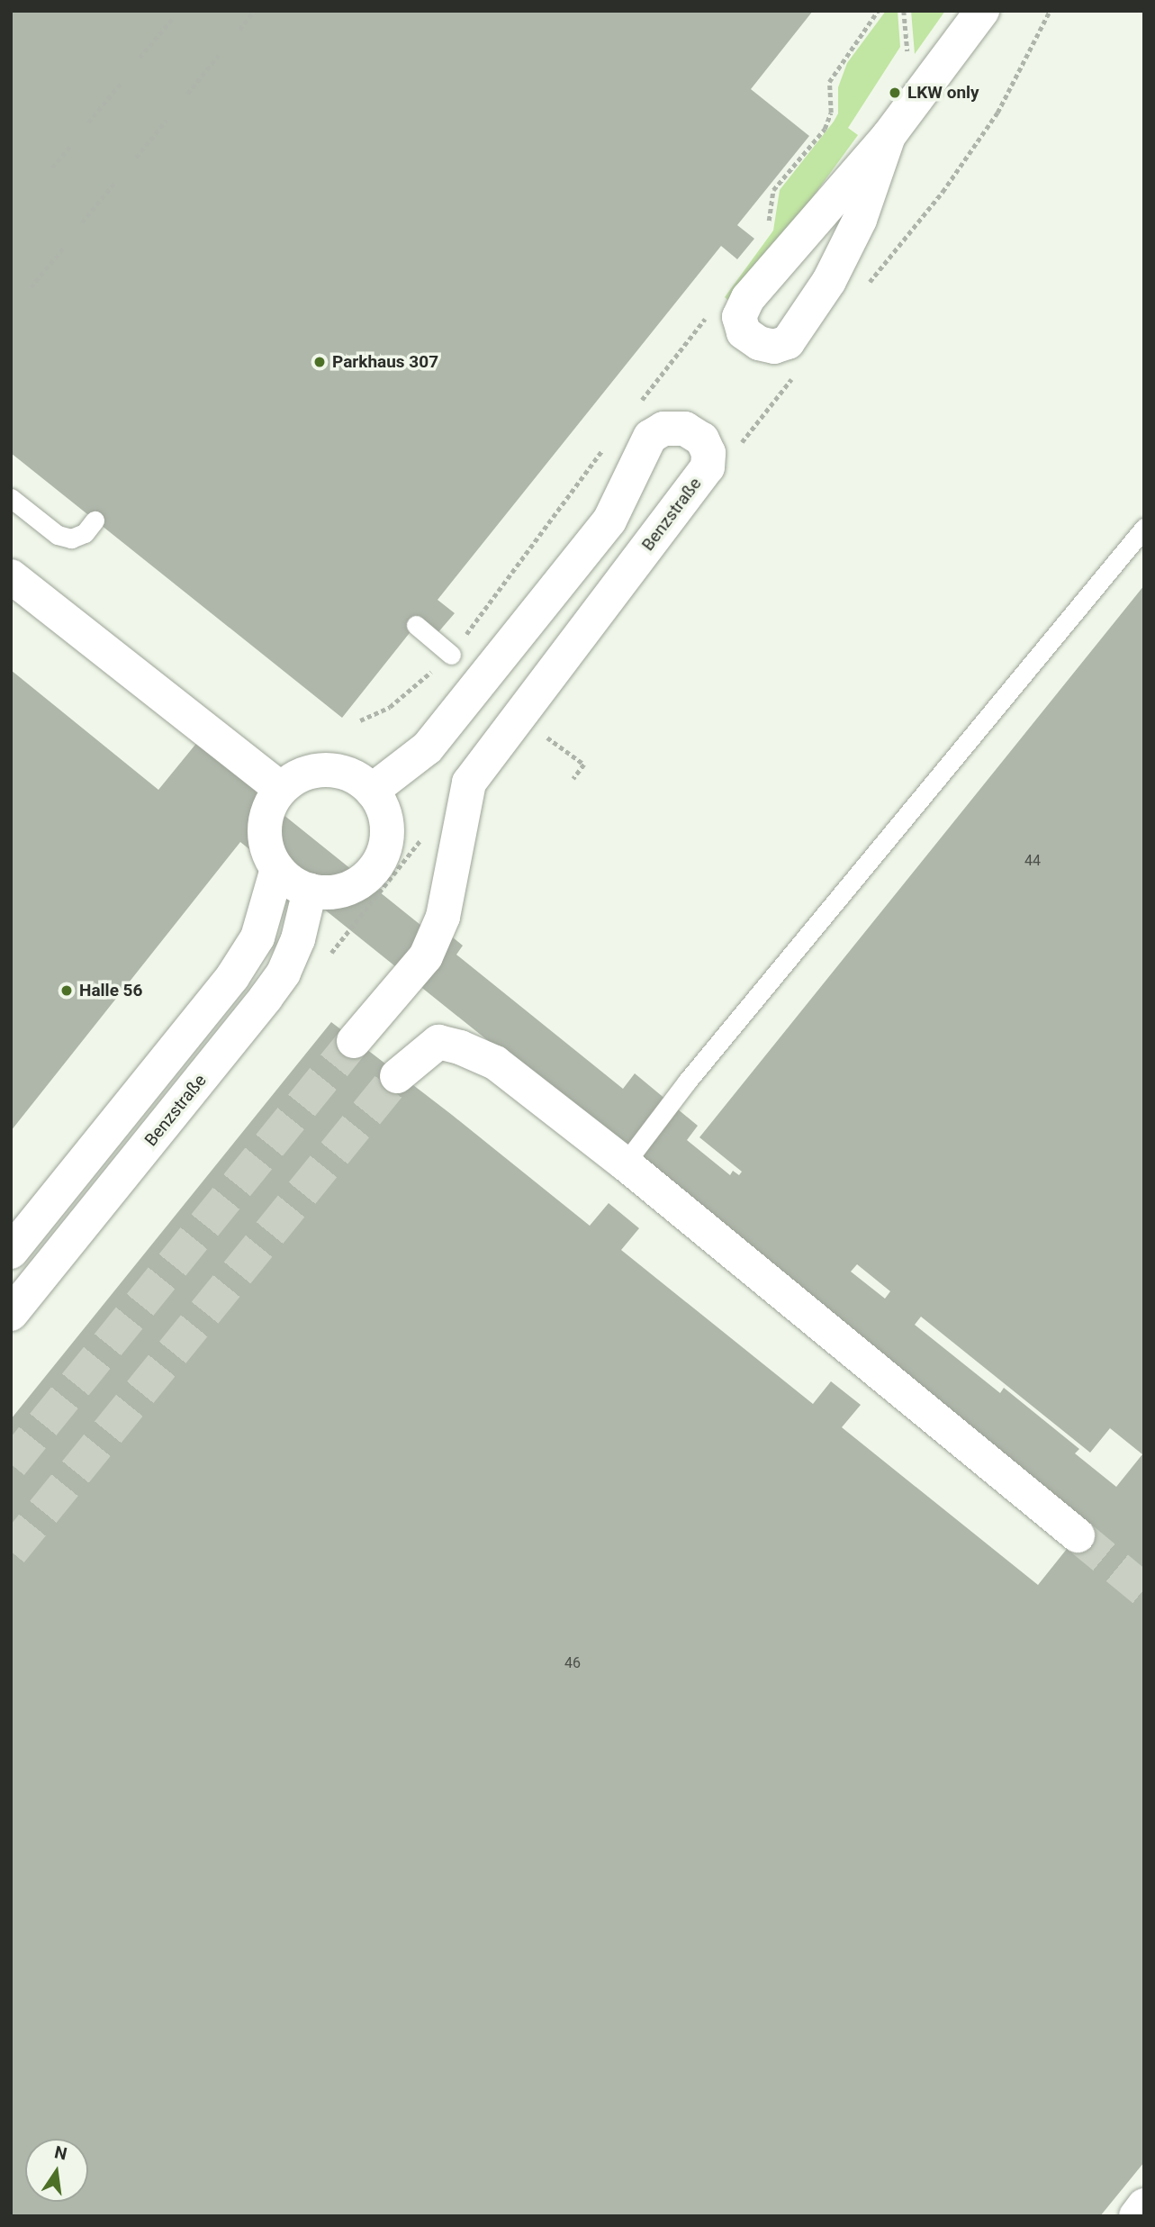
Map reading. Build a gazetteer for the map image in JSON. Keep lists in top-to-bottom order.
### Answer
{
  "streets": {
    "street": ["Benzstraße"]
  },
  "places": ["LKW only", "Parkhaus 307", "Halle 56"],
  "house_numbers": ["44", "46"],
  "north": "top"
}
